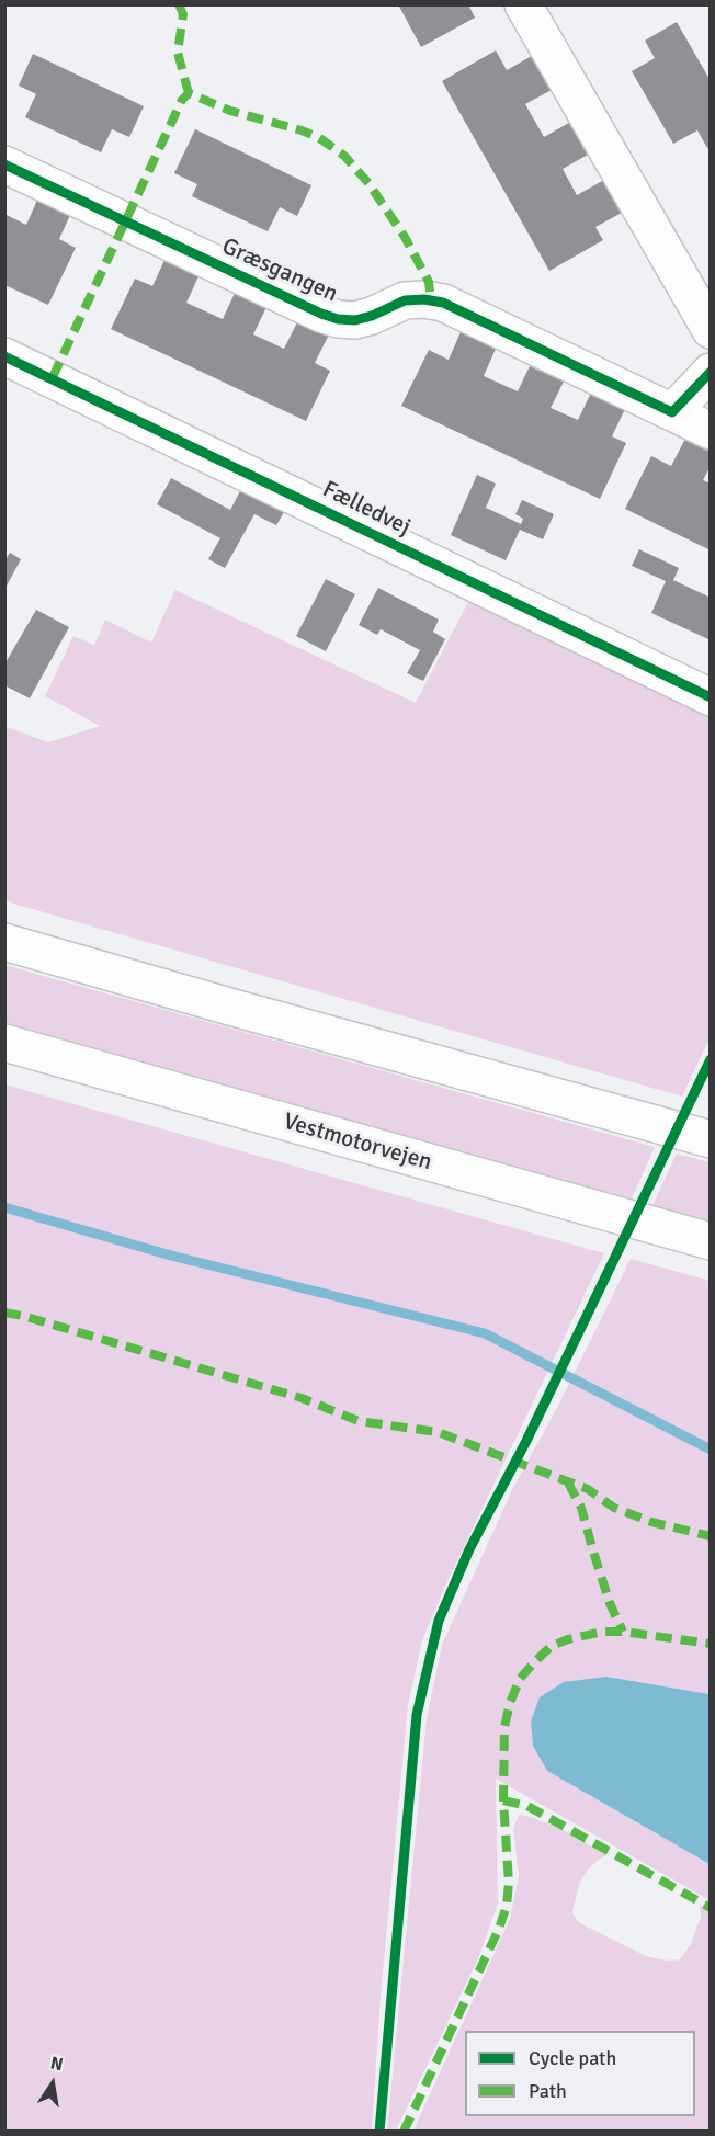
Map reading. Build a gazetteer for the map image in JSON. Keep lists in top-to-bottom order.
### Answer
{
  "streets": {
    "main road": ["Græsgangen", "Fælledvej", "Vestmotorvejen"]
  },
  "legend": ["Cycle path", "Path"],
  "north": "top"
}
